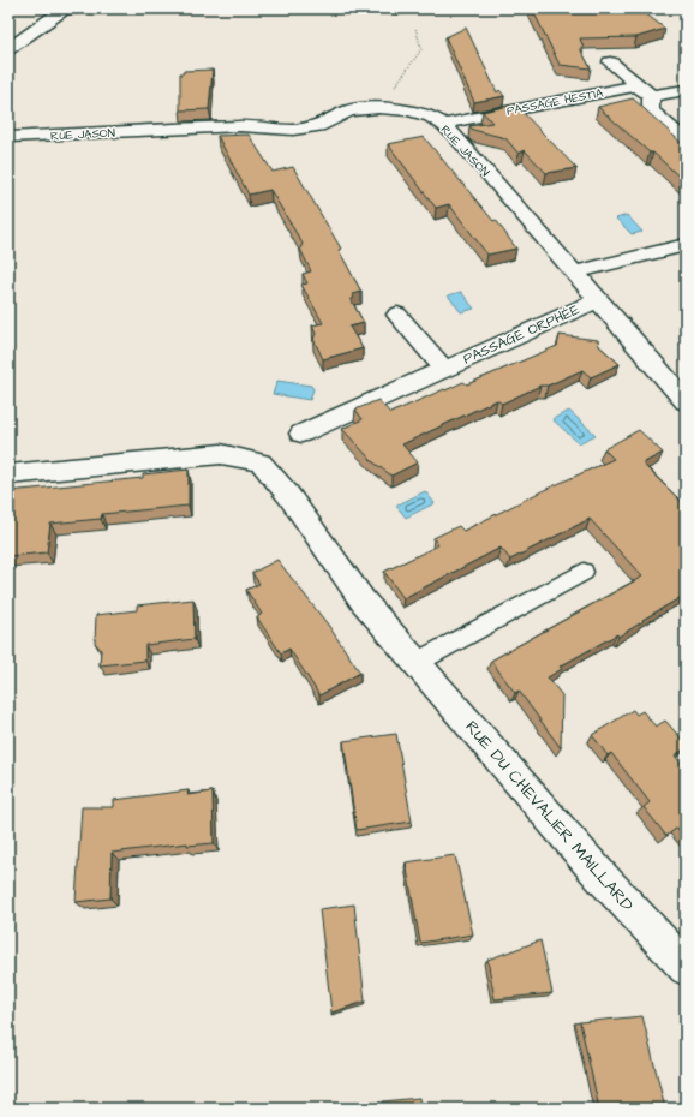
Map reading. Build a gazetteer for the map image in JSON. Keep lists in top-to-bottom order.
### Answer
{
  "streets": {
    "street": [
      "PASSAGE HESTIA",
      "RUE JASON",
      "PASSAGE ORPHÉE",
      "RUE DU CHEVALIER MAILLARD"
    ]
  },
  "crossings": [
    ["PASSAGE HESTIA", "RUE JASON"],
    ["RUE JASON", "PASSAGE ORPHÉE"]
  ]
}
